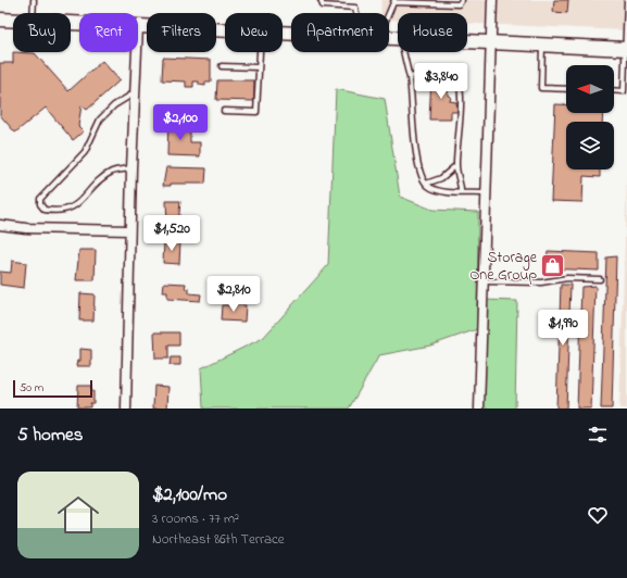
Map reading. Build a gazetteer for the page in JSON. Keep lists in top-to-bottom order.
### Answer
{
  "places": {
    "shop": ["Storage One Group"]
  },
  "scale_bar": "50 m",
  "north": "left",
  "page": {
    "chip": [
      "Buy",
      "Rent",
      "Filters",
      "New",
      "Apartment",
      "House"
    ],
    "price": [
      "$3,840",
      "$2,100",
      "$1,520",
      "$2,810",
      "$1,990"
    ],
    "scale": "50 m",
    "heading": "5 homes",
    "list": [
      {
        "name": "$2,100/mo",
        "note": "3 rooms · 77 m² · Northeast 86th Terrace"
      }
    ]
  }
}
